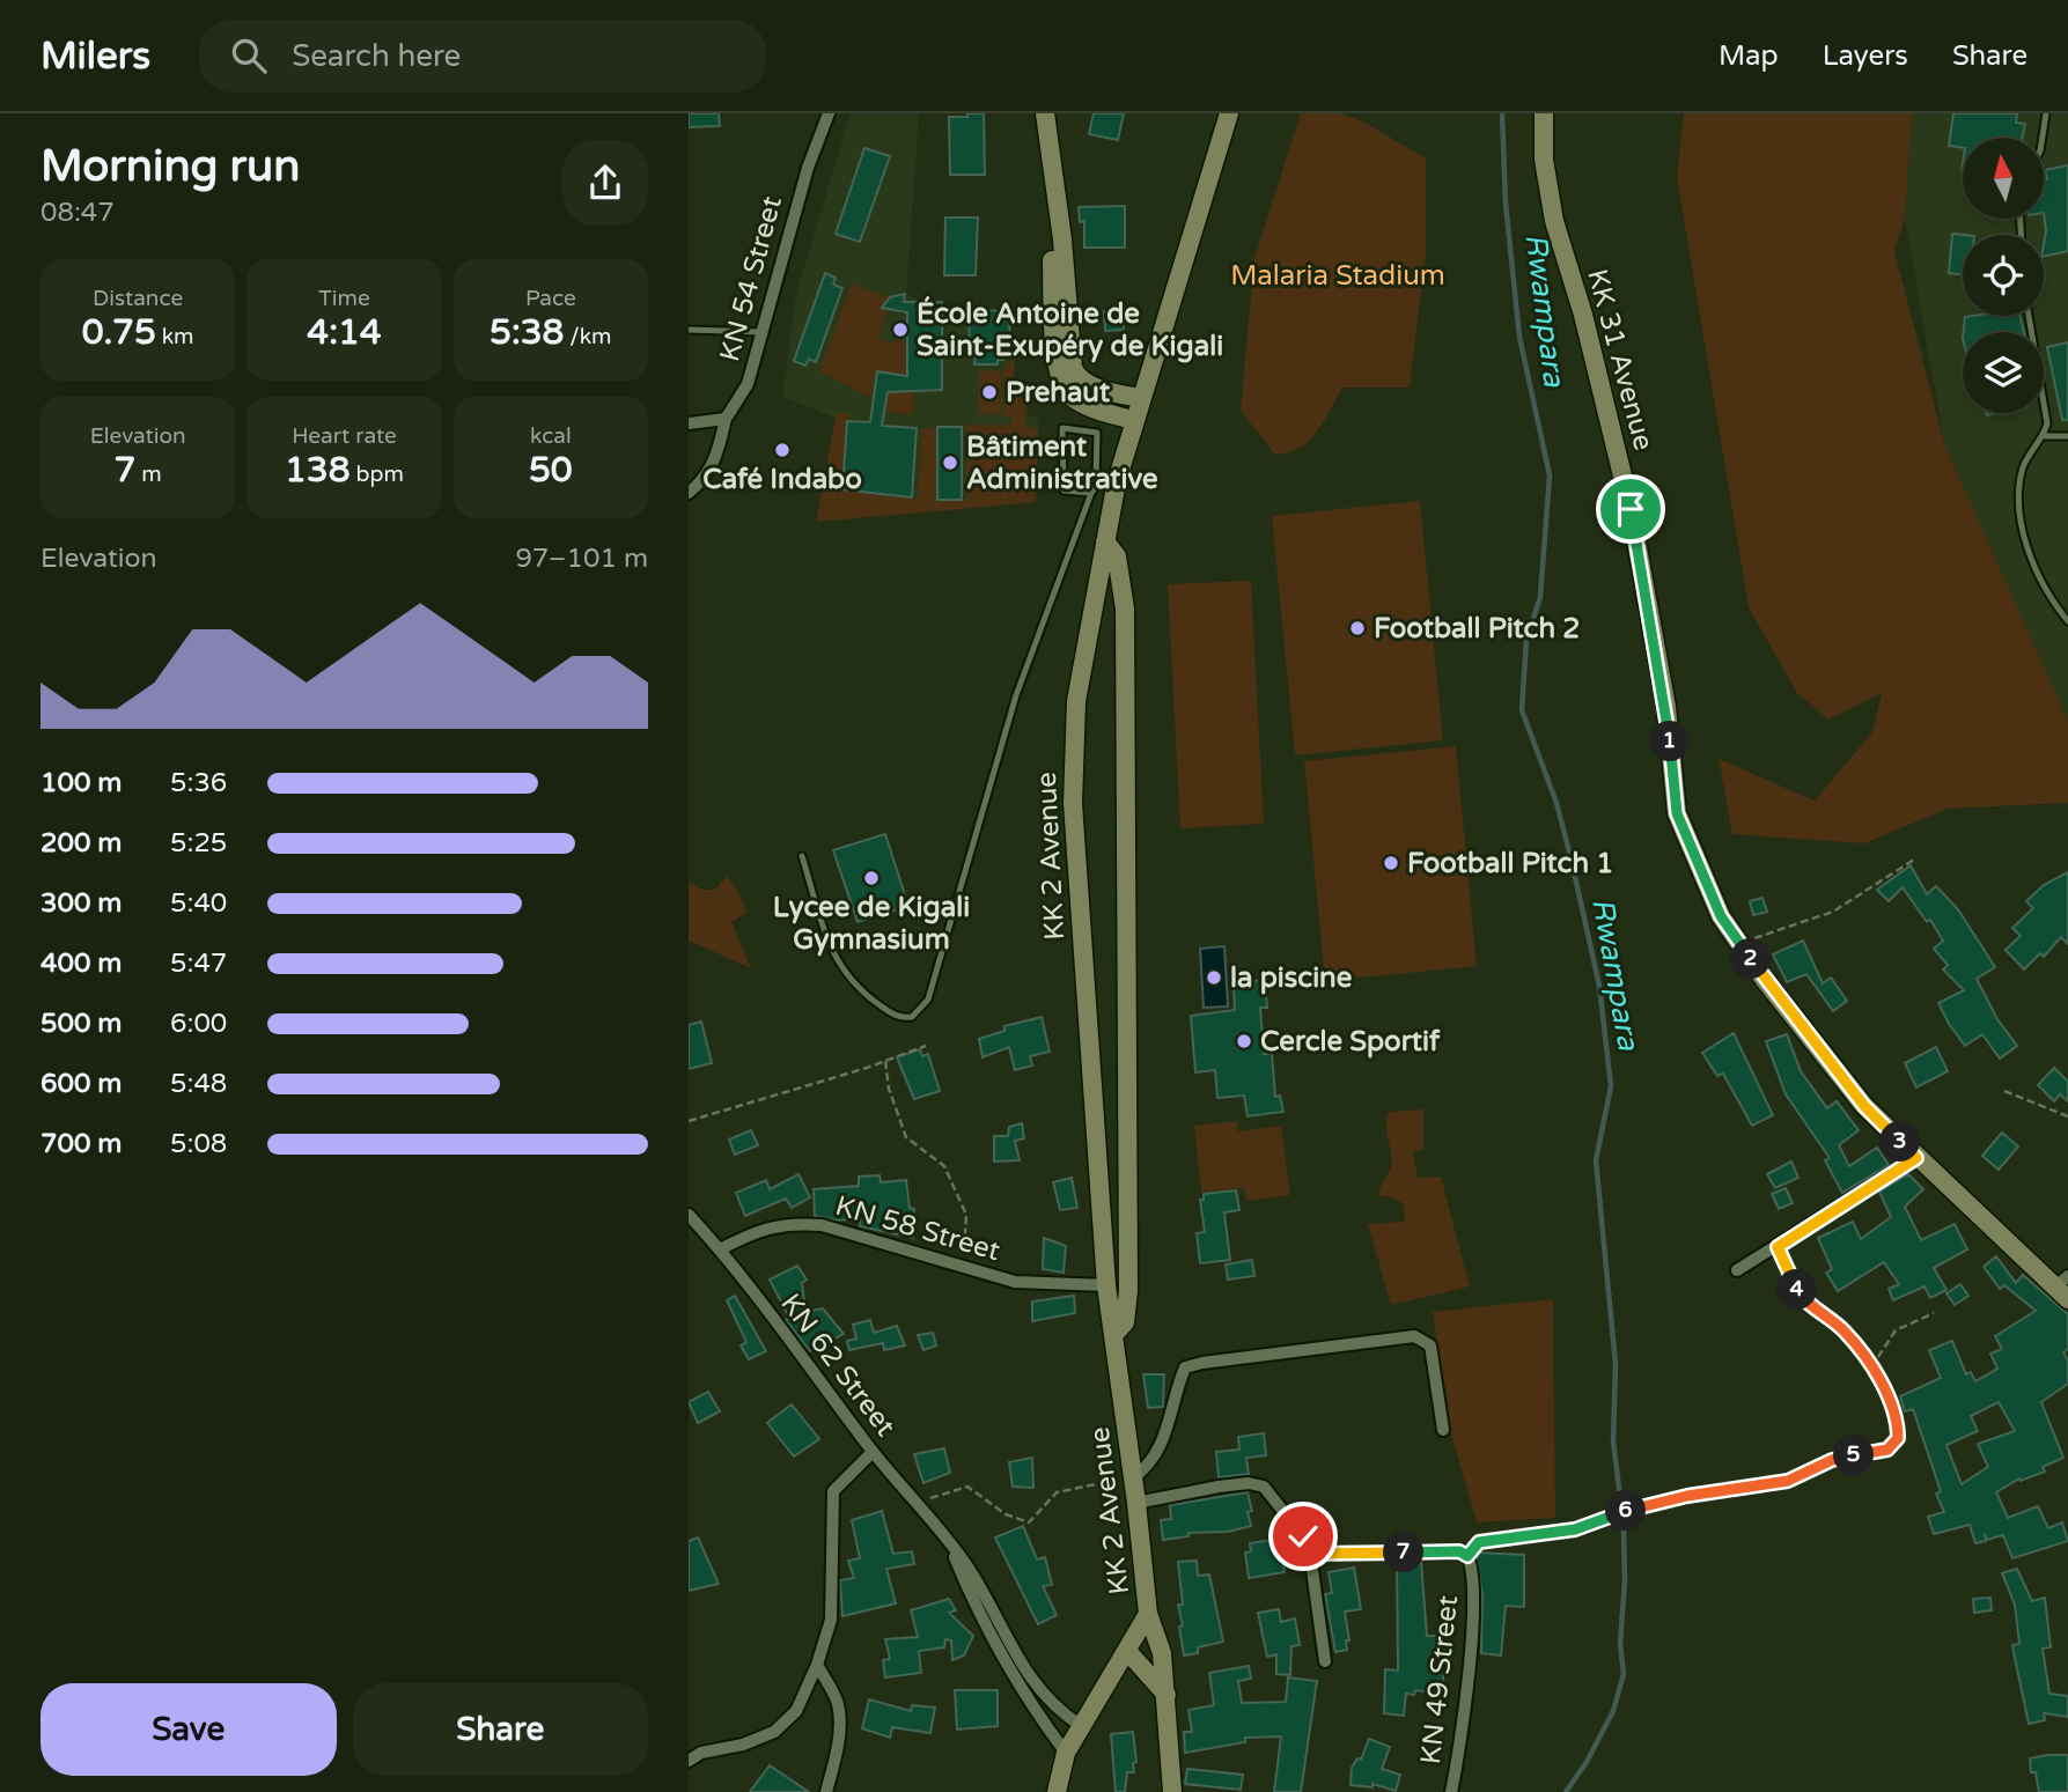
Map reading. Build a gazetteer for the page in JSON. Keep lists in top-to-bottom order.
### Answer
{
  "streets": {
    "main road": ["KK 31 Avenue", "KK 2 Avenue"],
    "street": [
      "KN 54 Street",
      "KN 58 Street",
      "KN 62 Street",
      "KN 49 Street"
    ]
  },
  "crossings": [
    ["KK 2 Avenue", "KN 58 Street"],
    ["KK 2 Avenue", "KN 62 Street"],
    ["KN 58 Street", "KN 62 Street"]
  ],
  "water": ["Rwampara"],
  "parks": ["Malaria Stadium"],
  "places": [
    "École Antoine de Saint-Exupéry de Kigali",
    "Prehaut",
    "Café Indabo",
    "Bâtiment Administrative",
    "Football Pitch 2",
    "Football Pitch 1",
    "Lycee de Kigali Gymnasium",
    "la piscine",
    "Cercle Sportif"
  ],
  "north": "top",
  "page": {
    "header": "Milers",
    "search": "Search here",
    "nav": ["Map", "Layers", "Share"],
    "heading": ["Morning run", "08:47"],
    "stats": [
      ["Distance", "0.75 km"],
      ["Time", "4:14"],
      ["Pace", "5:38 /km"],
      ["Elevation", "7 m"],
      ["Heart rate", "138 bpm"],
      ["kcal", "50"]
    ],
    "chart": ["Elevation", "97–101 m"],
    "pins": [
      "1",
      "2",
      "3",
      "4",
      "5",
      "6",
      "7"
    ],
    "list": [
      {
        "name": "100 m",
        "note": "5:36"
      },
      {
        "name": "200 m",
        "note": "5:25"
      },
      {
        "name": "300 m",
        "note": "5:40"
      },
      {
        "name": "400 m",
        "note": "5:47"
      },
      {
        "name": "500 m",
        "note": "6:00"
      },
      {
        "name": "600 m",
        "note": "5:48"
      },
      {
        "name": "700 m",
        "note": "5:08"
      }
    ],
    "buttons": ["Save", "Share"]
  }
}
